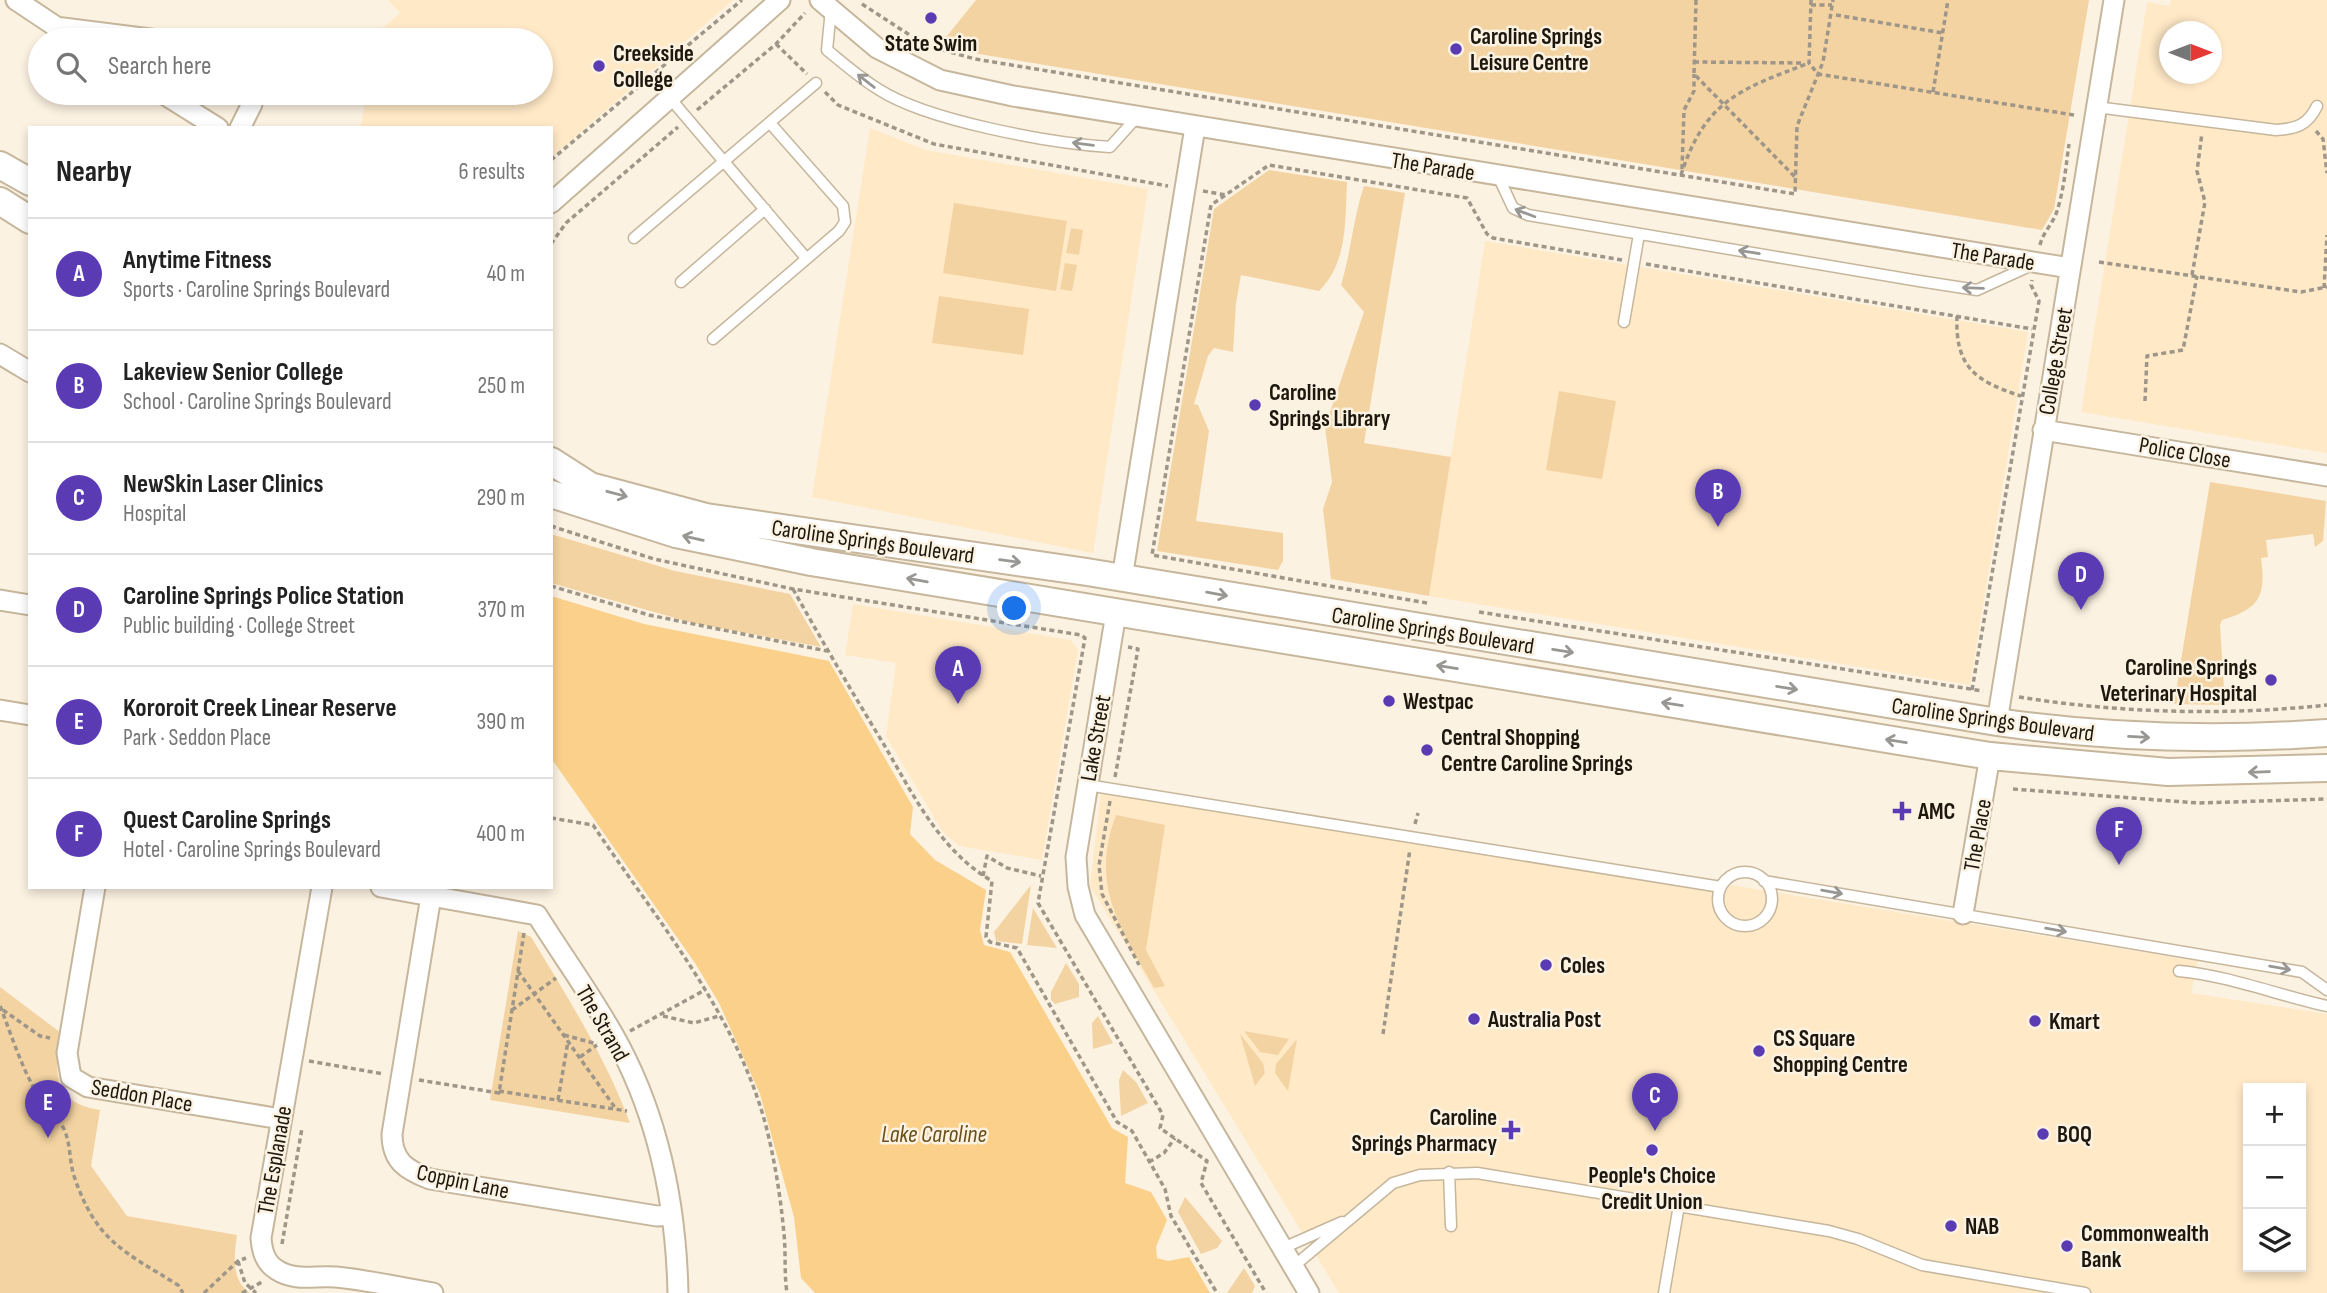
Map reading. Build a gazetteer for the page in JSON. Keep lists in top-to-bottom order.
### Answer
{
  "streets": {
    "main road": ["Caroline Springs Boulevard", "Lake Street"],
    "street": [
      "The Parade",
      "College Street",
      "Police Close",
      "The Place",
      "The Strand",
      "Seddon Place",
      "The Esplanade",
      "Coppin Lane"
    ]
  },
  "crossings": [
    ["The Parade", "College Street"],
    ["The Parade", "Lake Street"],
    ["College Street", "Police Close"],
    ["College Street", "Caroline Springs Boulevard"],
    ["Caroline Springs Boulevard", "Lake Street"],
    ["Caroline Springs Boulevard", "The Place"],
    ["The Strand", "Coppin Lane"],
    ["Seddon Place", "The Esplanade"]
  ],
  "water": ["Lake Caroline"],
  "places": {
    "other": [
      "State Swim",
      "Caroline Springs Leisure Centre",
      "Creekside College",
      "Caroline Springs Library",
      "Caroline Springs Veterinary Hospital",
      "Westpac",
      "Central Shopping Centre Caroline Springs",
      "Coles",
      "Australia Post",
      "Kmart",
      "CS Square Shopping Centre",
      "BOQ",
      "People's Choice Credit Union",
      "NAB",
      "Commonwealth Bank"
    ],
    "health": ["AMC", "Caroline Springs Pharmacy"]
  },
  "north": "right",
  "page": {
    "search": "Search here",
    "heading": ["Nearby", "6 results"],
    "list": [
      {
        "mark": "A",
        "name": "Anytime Fitness",
        "note": "Sports · Caroline Springs Boulevard",
        "value": "40 m"
      },
      {
        "mark": "B",
        "name": "Lakeview Senior College",
        "note": "School · Caroline Springs Boulevard",
        "value": "250 m"
      },
      {
        "mark": "C",
        "name": "NewSkin Laser Clinics",
        "note": "Hospital",
        "value": "290 m"
      },
      {
        "mark": "D",
        "name": "Caroline Springs Police Station",
        "note": "Public building · College Street",
        "value": "370 m"
      },
      {
        "mark": "E",
        "name": "Kororoit Creek Linear Reserve",
        "note": "Park · Seddon Place",
        "value": "390 m"
      },
      {
        "mark": "F",
        "name": "Quest Caroline Springs",
        "note": "Hotel · Caroline Springs Boulevard",
        "value": "400 m"
      }
    ],
    "pins": [
      "B",
      "D",
      "A",
      "F",
      "C",
      "E"
    ],
    "map_buttons": ["+", "−"]
  }
}
